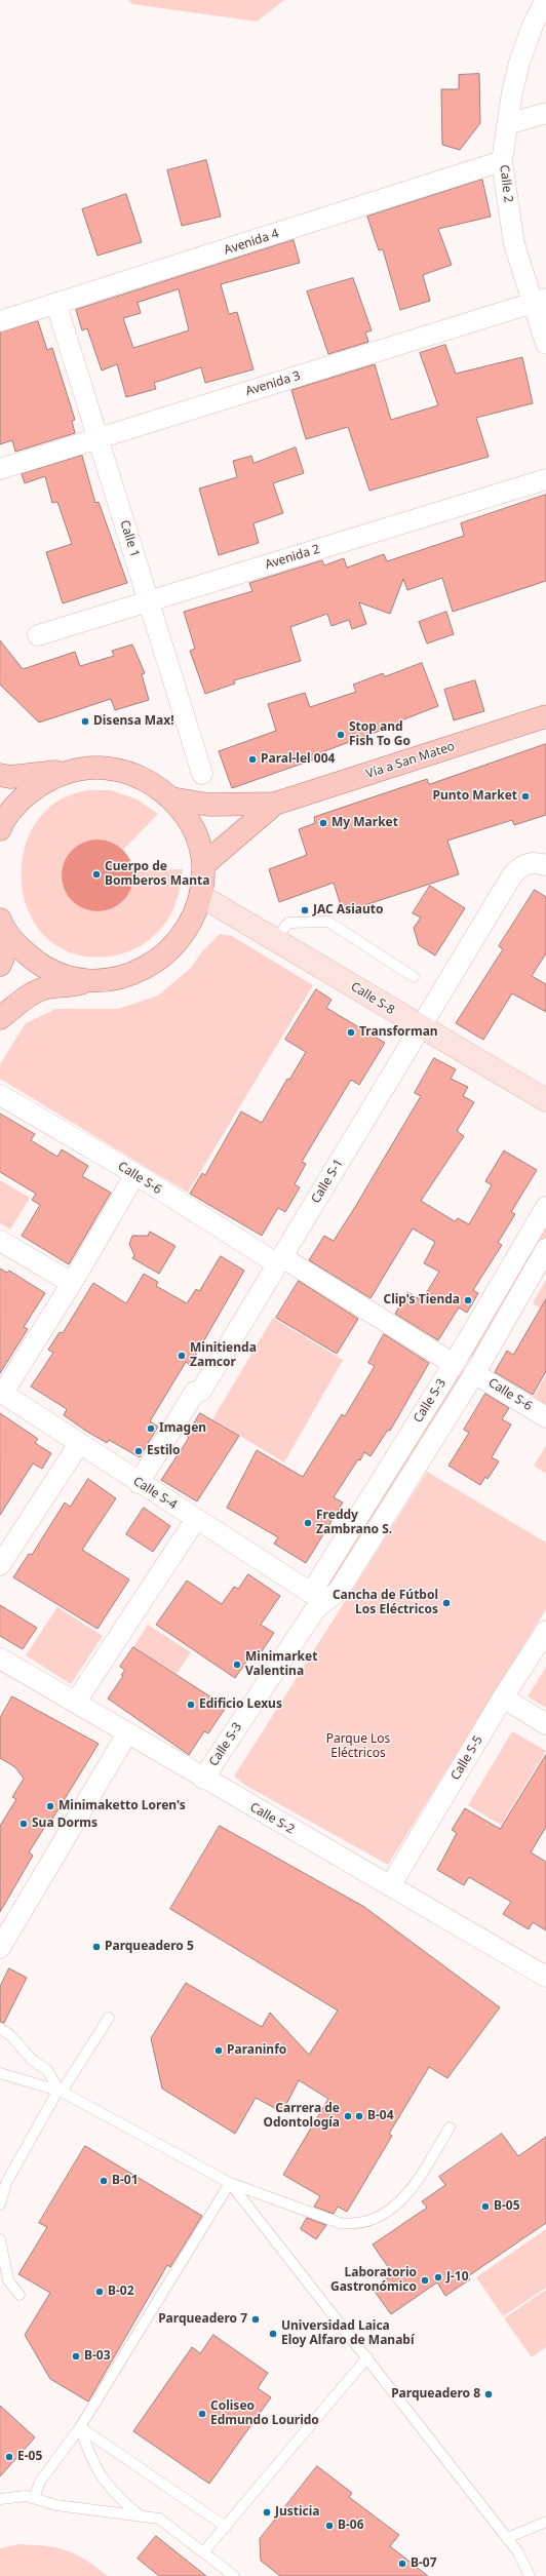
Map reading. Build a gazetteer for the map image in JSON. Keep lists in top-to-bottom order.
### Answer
{
  "streets": {
    "main road": ["Vía a San Mateo"],
    "street": [
      "Calle 2",
      "Avenida 4",
      "Avenida 3",
      "Calle 1",
      "Avenida 2",
      "Calle S-8",
      "Calle S-6",
      "Calle S-1",
      "Calle S-3",
      "Calle S-4",
      "Calle S-5",
      "Calle S-2"
    ]
  },
  "crossings": [
    ["Calle 2", "Avenida 4"],
    ["Calle 2", "Avenida 3"],
    ["Avenida 4", "Calle 1"],
    ["Avenida 3", "Calle 1"],
    ["Calle 1", "Avenida 2"],
    ["Calle S-8", "Calle S-1"],
    ["Calle S-6", "Calle S-1"],
    ["Calle S-6", "Calle S-3"],
    ["Calle S-1", "Calle S-4"],
    ["Calle S-3", "Calle S-4"],
    ["Calle S-3", "Calle S-2"],
    ["Calle S-5", "Calle S-2"]
  ],
  "parks": ["Parque Los Eléctricos"],
  "places": [
    "Disensa Max!",
    "Stop and Fish To Go",
    "Paral-lel 004",
    "Punto Market",
    "My Market",
    "Cuerpo de Bomberos Manta",
    "JAC Asiauto",
    "Transforman",
    "Clip's Tienda",
    "Minitienda Zamcor",
    "Imagen",
    "Estilo",
    "Freddy Zambrano S.",
    "Cancha de Fútbol Los Eléctricos",
    "Minimarket Valentina",
    "Edificio Lexus",
    "Minimaketto Loren's",
    "Sua Dorms",
    "Parqueadero 5",
    "Paraninfo",
    "Carrera de Odontología",
    "B-04",
    "B-01",
    "B-05",
    "J-10",
    "Laboratorio Gastronómico",
    "B-02",
    "Parqueadero 7",
    "Universidad Laica Eloy Alfaro de Manabí",
    "B-03",
    "Parqueadero 8",
    "Coliseo Edmundo Lourido",
    "E-05",
    "Justicia",
    "B-06",
    "B-07"
  ]
}
